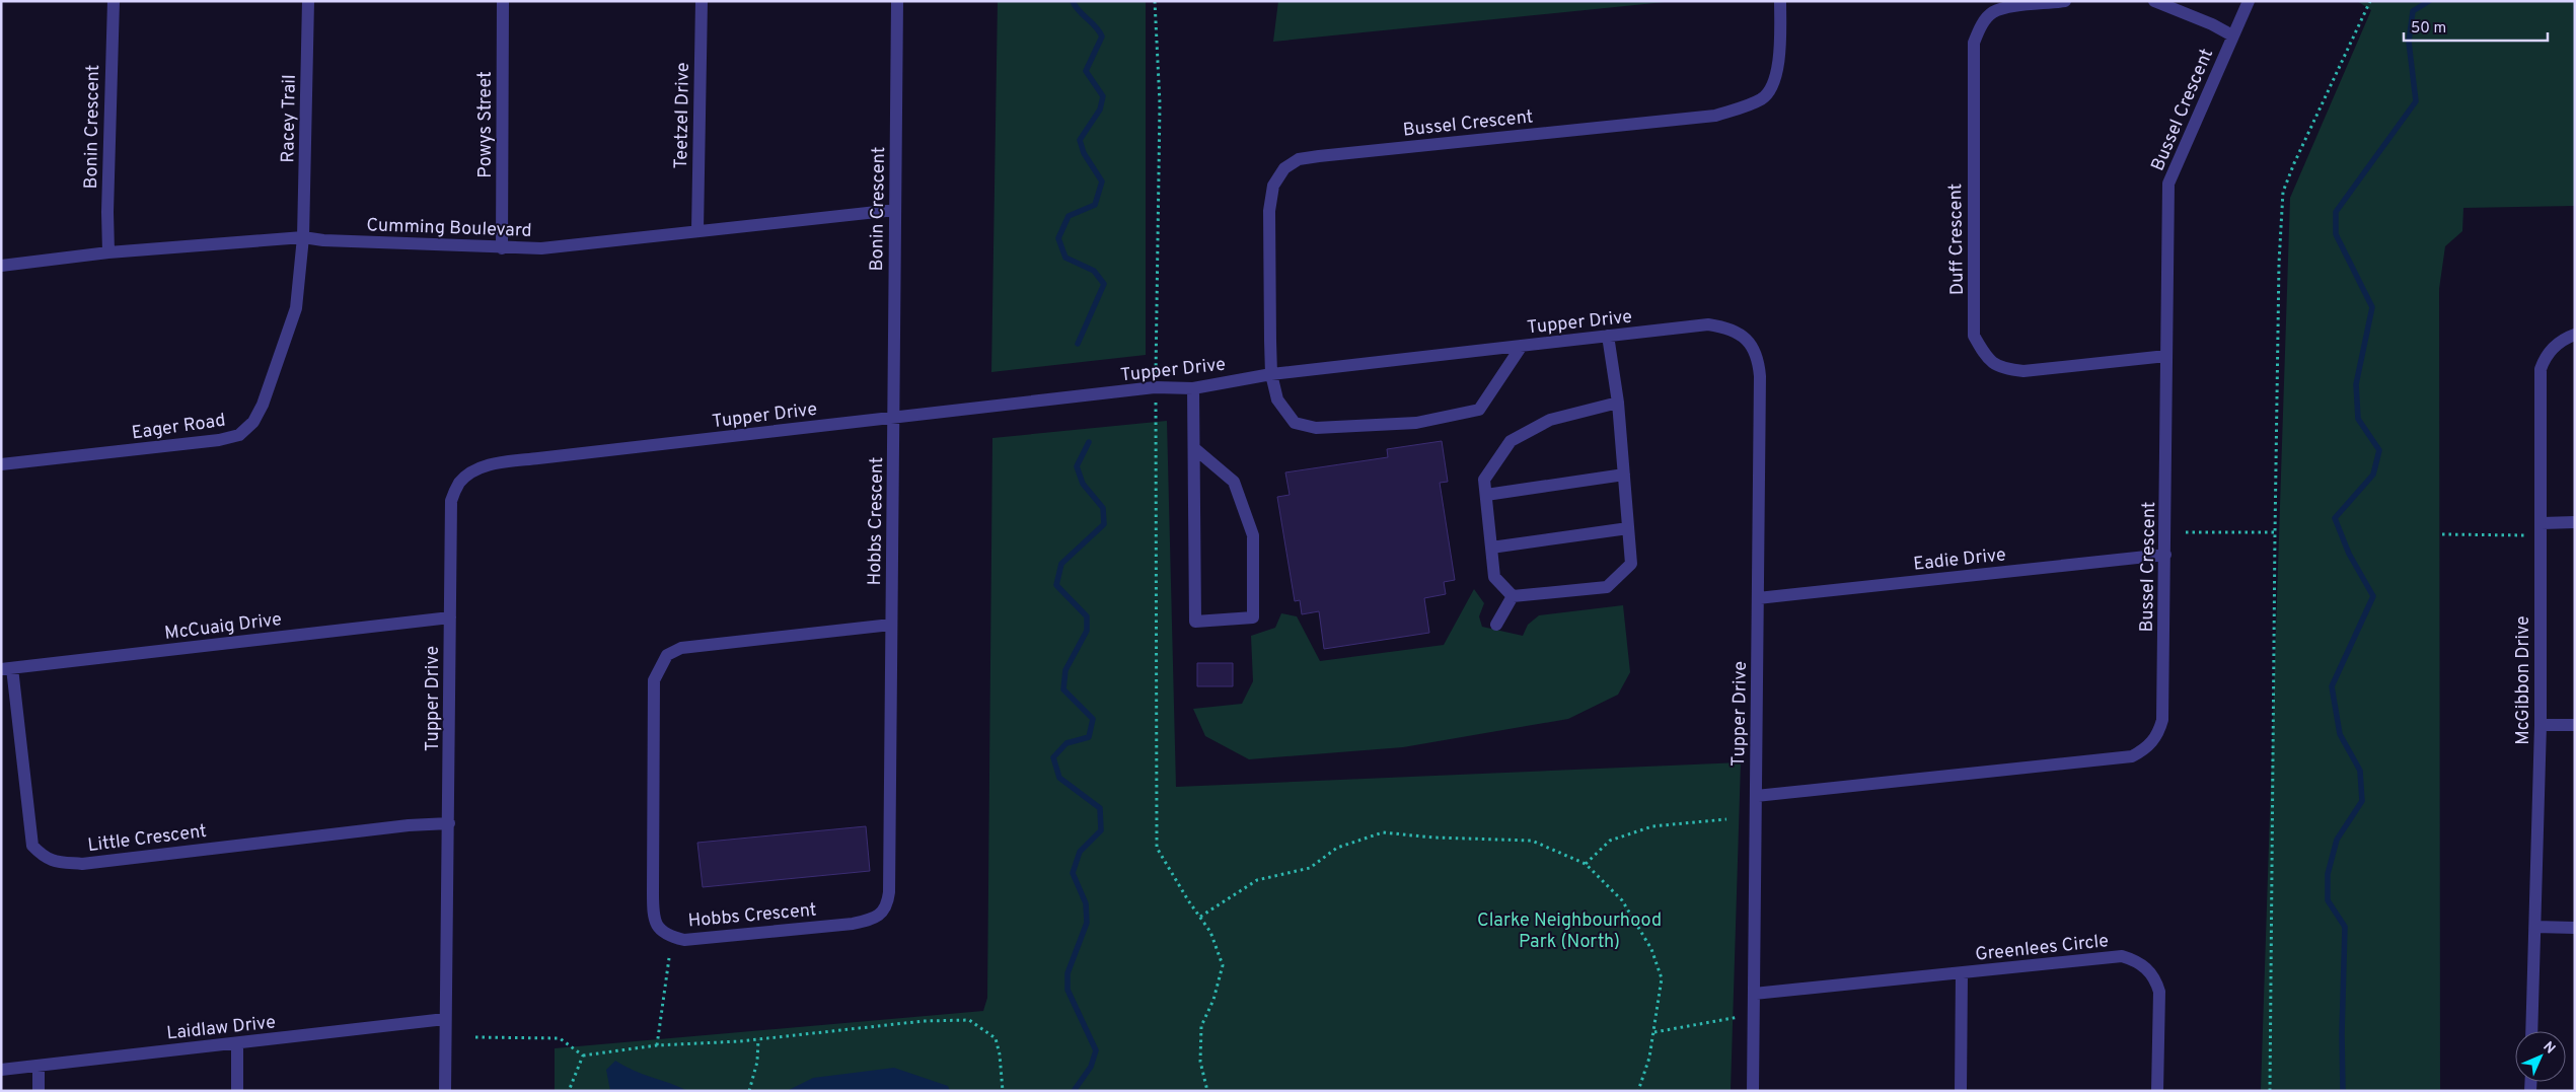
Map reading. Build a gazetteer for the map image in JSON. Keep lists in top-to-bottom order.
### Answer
{
  "streets": {
    "street": [
      "Bussel Crescent",
      "Teetzel Drive",
      "Racey Trail",
      "Powys Street",
      "Bonin Crescent",
      "Cumming Boulevard",
      "Duff Crescent",
      "Tupper Drive",
      "Eager Road",
      "Hobbs Crescent",
      "Eadie Drive",
      "McCuaig Drive",
      "McGibbon Drive",
      "Little Crescent",
      "Greenlees Circle",
      "Laidlaw Drive"
    ]
  },
  "crossings": [
    ["Bussel Crescent", "Duff Crescent"],
    ["Bussel Crescent", "Tupper Drive"],
    ["Bussel Crescent", "Eadie Drive"],
    ["Teetzel Drive", "Cumming Boulevard"],
    ["Racey Trail", "Cumming Boulevard"],
    ["Racey Trail", "Eager Road"],
    ["Powys Street", "Cumming Boulevard"],
    ["Bonin Crescent", "Cumming Boulevard"],
    ["Bonin Crescent", "Tupper Drive"],
    ["Bonin Crescent", "Hobbs Crescent"],
    ["Cumming Boulevard", "Eager Road"],
    ["Tupper Drive", "Hobbs Crescent"],
    ["Tupper Drive", "Eadie Drive"],
    ["Tupper Drive", "McCuaig Drive"],
    ["Tupper Drive", "Little Crescent"],
    ["Tupper Drive", "Greenlees Circle"],
    ["Tupper Drive", "Laidlaw Drive"],
    ["McCuaig Drive", "Little Crescent"]
  ],
  "parks": ["Clarke Neighbourhood Park (North)"],
  "scale_bar": "50 m",
  "north": "top right"
}
